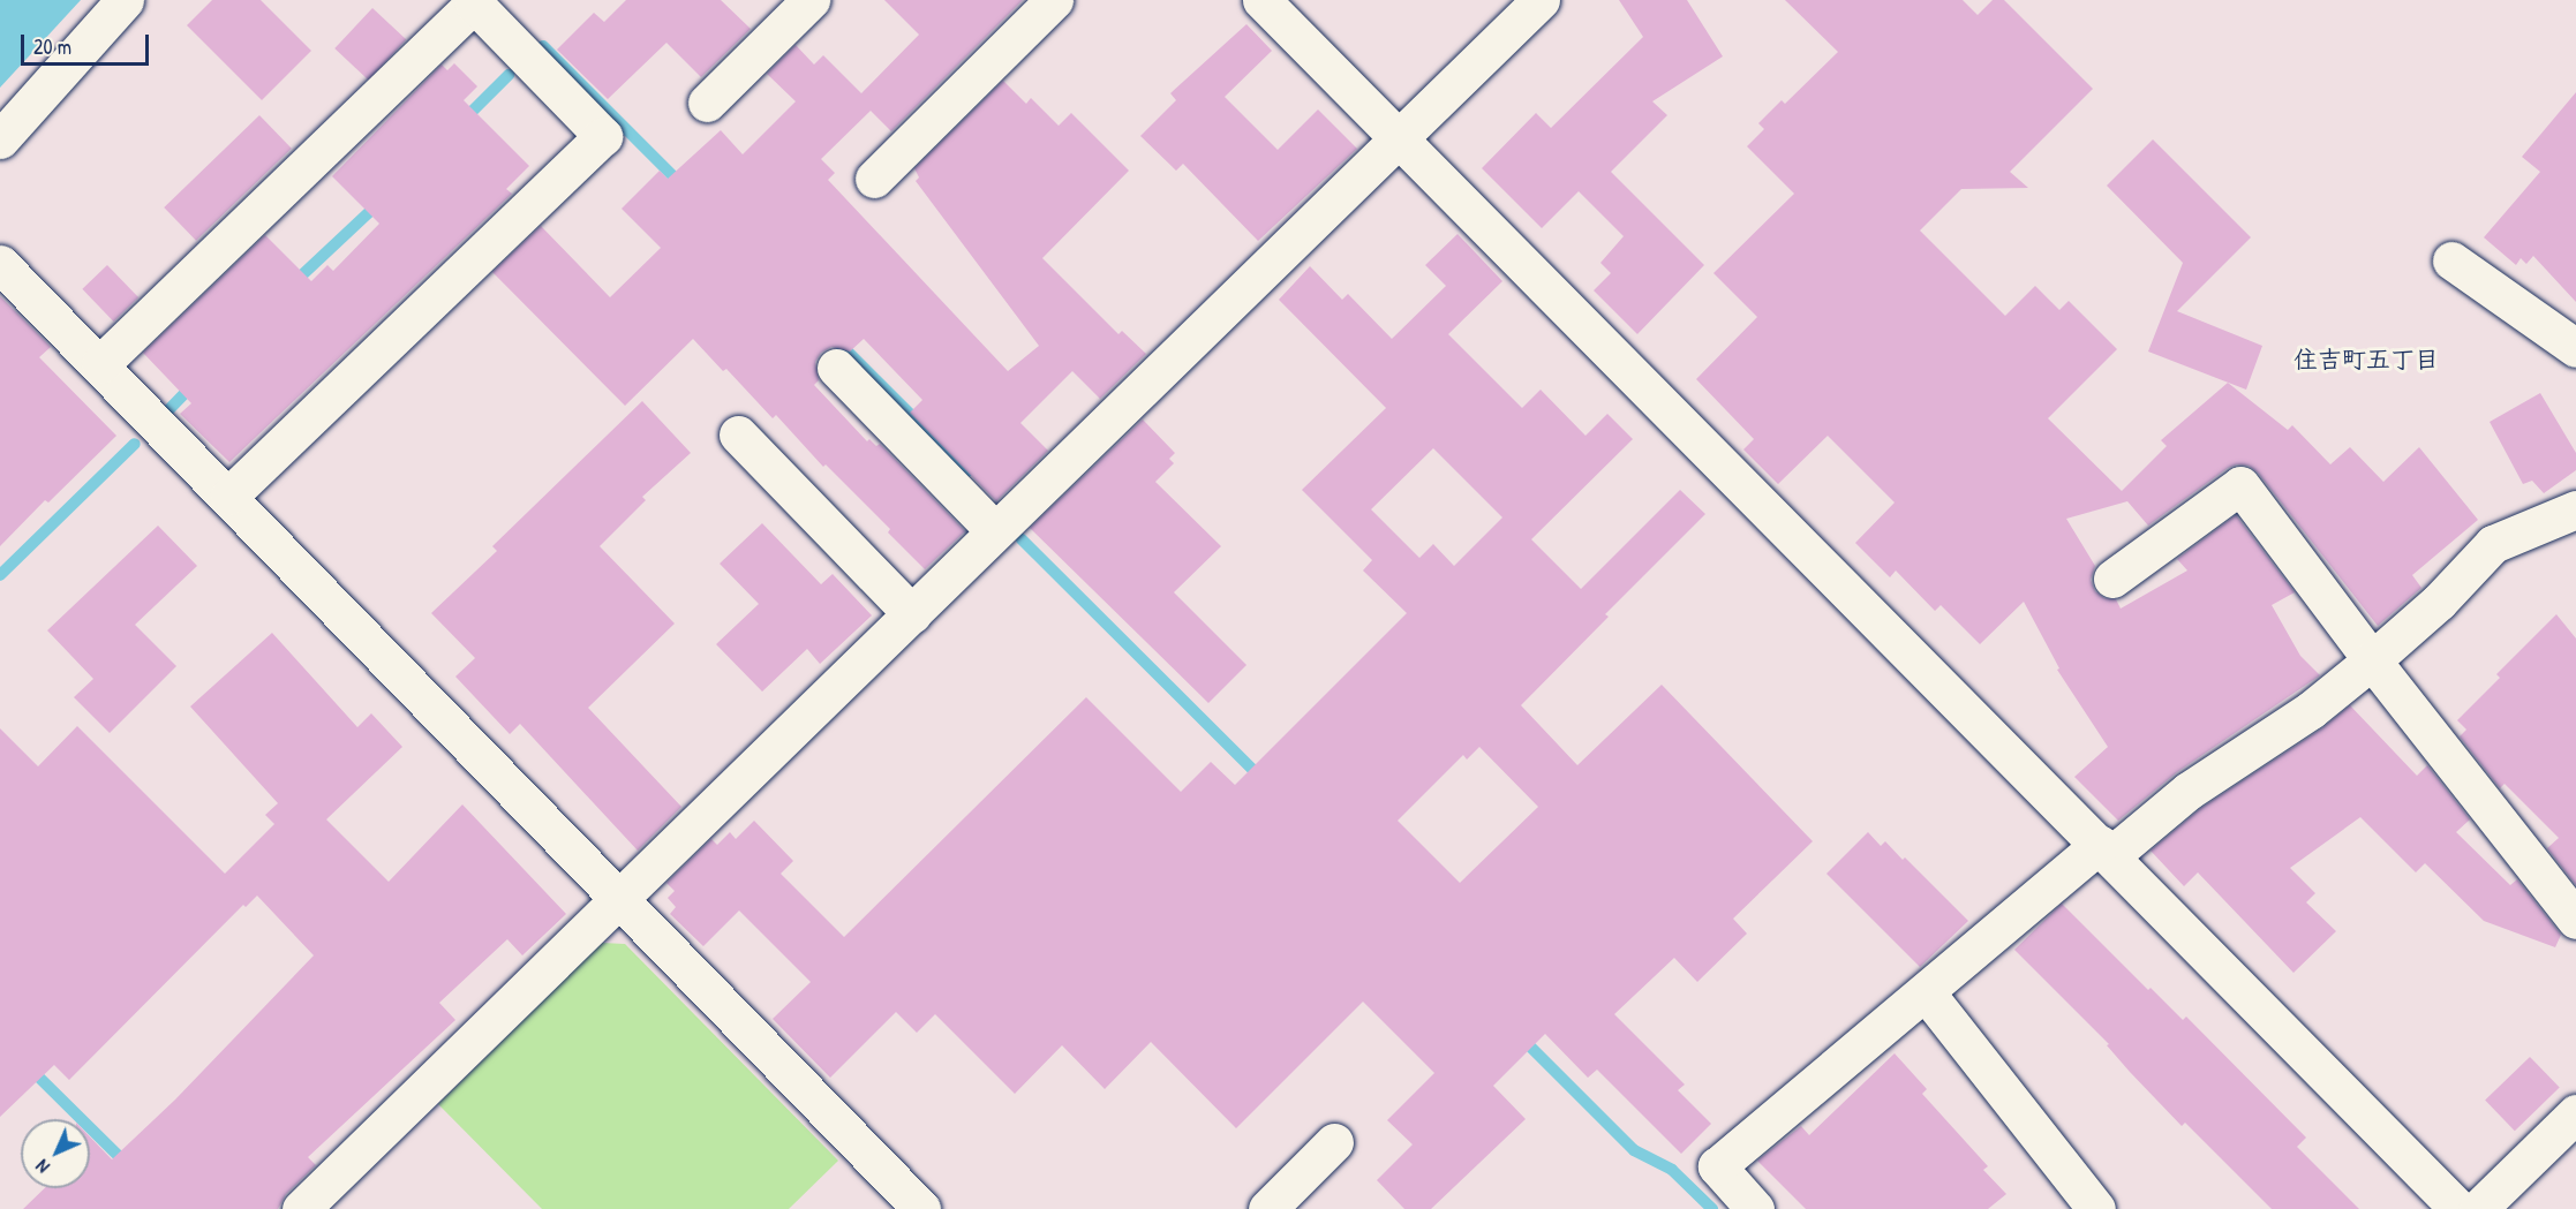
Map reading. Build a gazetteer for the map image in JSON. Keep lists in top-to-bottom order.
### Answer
{
  "districts": ["住吉町五丁目"],
  "scale_bar": "20 m",
  "north": "bottom left"
}
